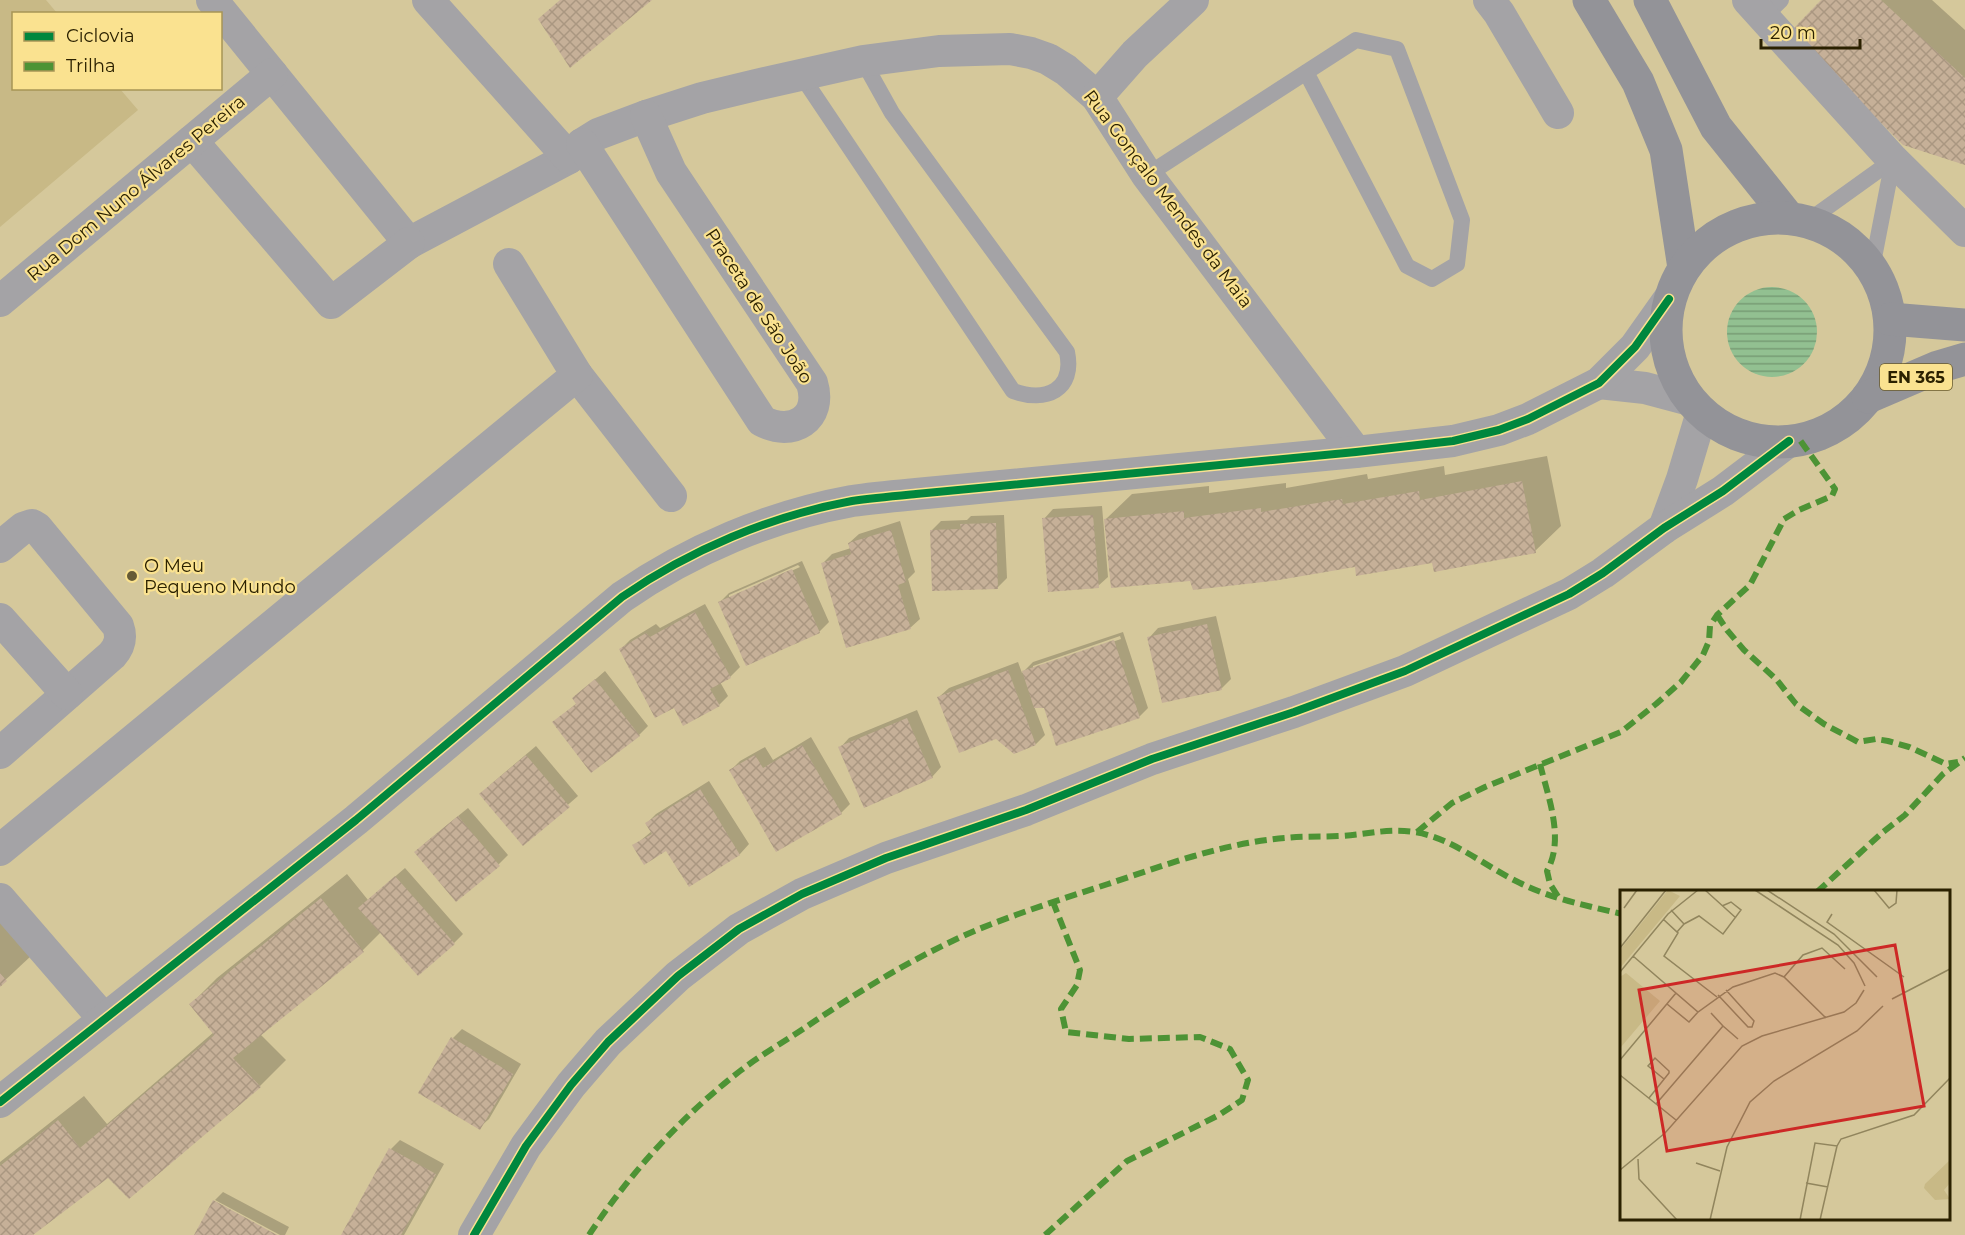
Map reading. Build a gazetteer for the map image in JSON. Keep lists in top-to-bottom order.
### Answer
{
  "streets": {
    "main road": ["EN 365"],
    "street": ["Rua Dom Nuno Álvares Pereira", "Rua Gonçalo Mendes da Maia", "Praceta de São João"]
  },
  "crossings": [
    ["Rua Dom Nuno Álvares Pereira", "Rua Gonçalo Mendes da Maia"],
    ["Rua Gonçalo Mendes da Maia", "Praceta de São João"]
  ],
  "places": ["O Meu Pequeno Mundo"],
  "legend": ["Ciclovia", "Trilha"],
  "scale_bar": "20 m"
}
